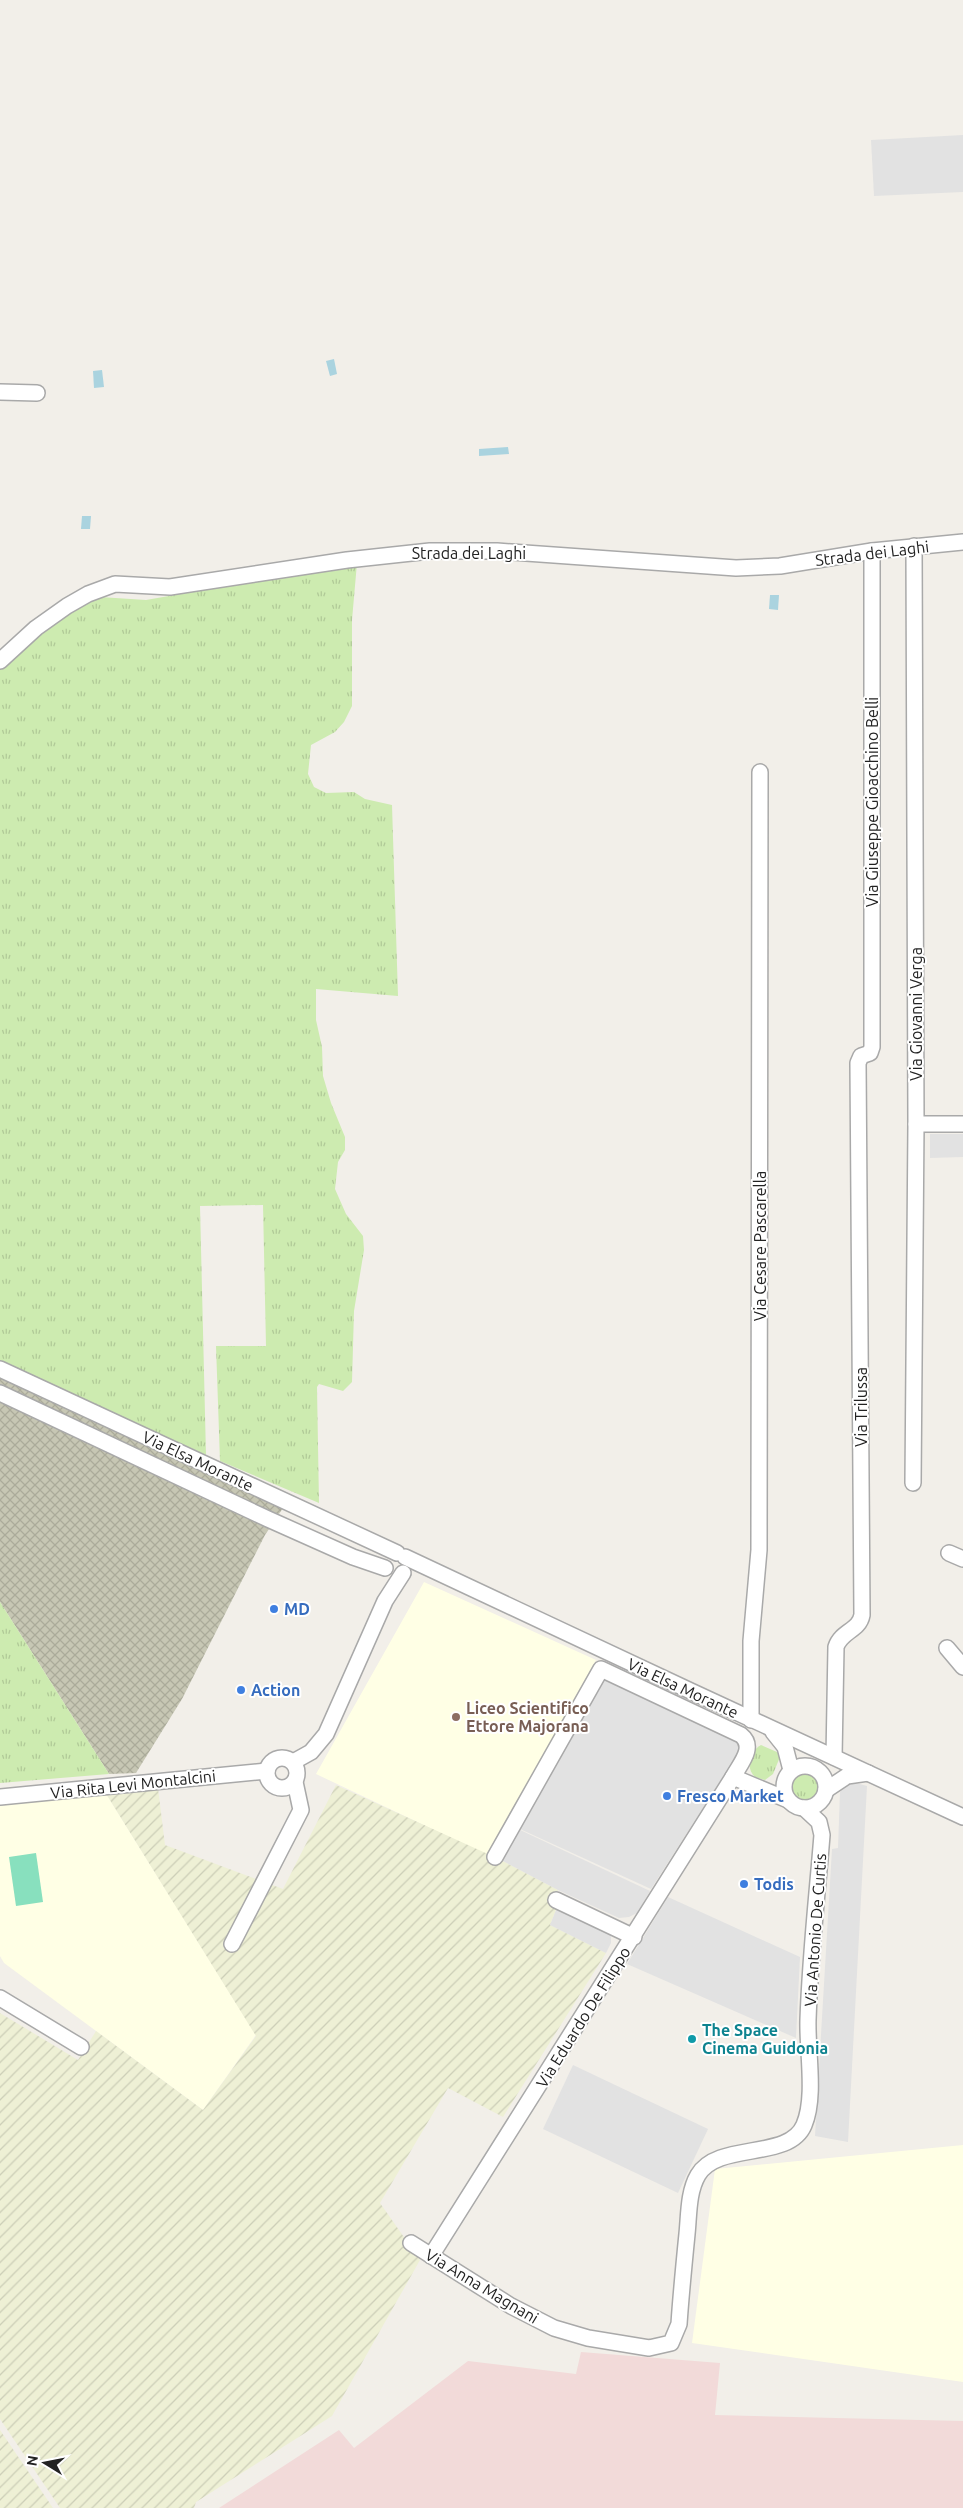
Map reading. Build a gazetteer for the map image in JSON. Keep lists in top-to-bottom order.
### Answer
{
  "streets": {
    "street": [
      "Strada dei Laghi",
      "Via Giuseppe Gioacchino Belli",
      "Via Giovanni Verga",
      "Via Cesare Pascarella",
      "Via Trilussa",
      "Via Elsa Morante",
      "Via Rita Levi Montalcini",
      "Via Antonio De Curtis",
      "Via Eduardo De Filippo",
      "Via Anna Magnani"
    ]
  },
  "crossings": [
    ["Strada dei Laghi", "Via Giuseppe Gioacchino Belli"],
    ["Strada dei Laghi", "Via Giovanni Verga"],
    ["Via Giuseppe Gioacchino Belli", "Via Trilussa"],
    ["Via Cesare Pascarella", "Via Elsa Morante"],
    ["Via Trilussa", "Via Elsa Morante"],
    ["Via Elsa Morante", "Via Rita Levi Montalcini"],
    ["Via Antonio De Curtis", "Via Anna Magnani"],
    ["Via Eduardo De Filippo", "Via Anna Magnani"]
  ],
  "places": [
    "MD",
    "Action",
    "Liceo Scientifico Ettore Majorana",
    "Fresco Market",
    "Todis",
    "The Space Cinema Guidonia"
  ],
  "north": "left"
}
